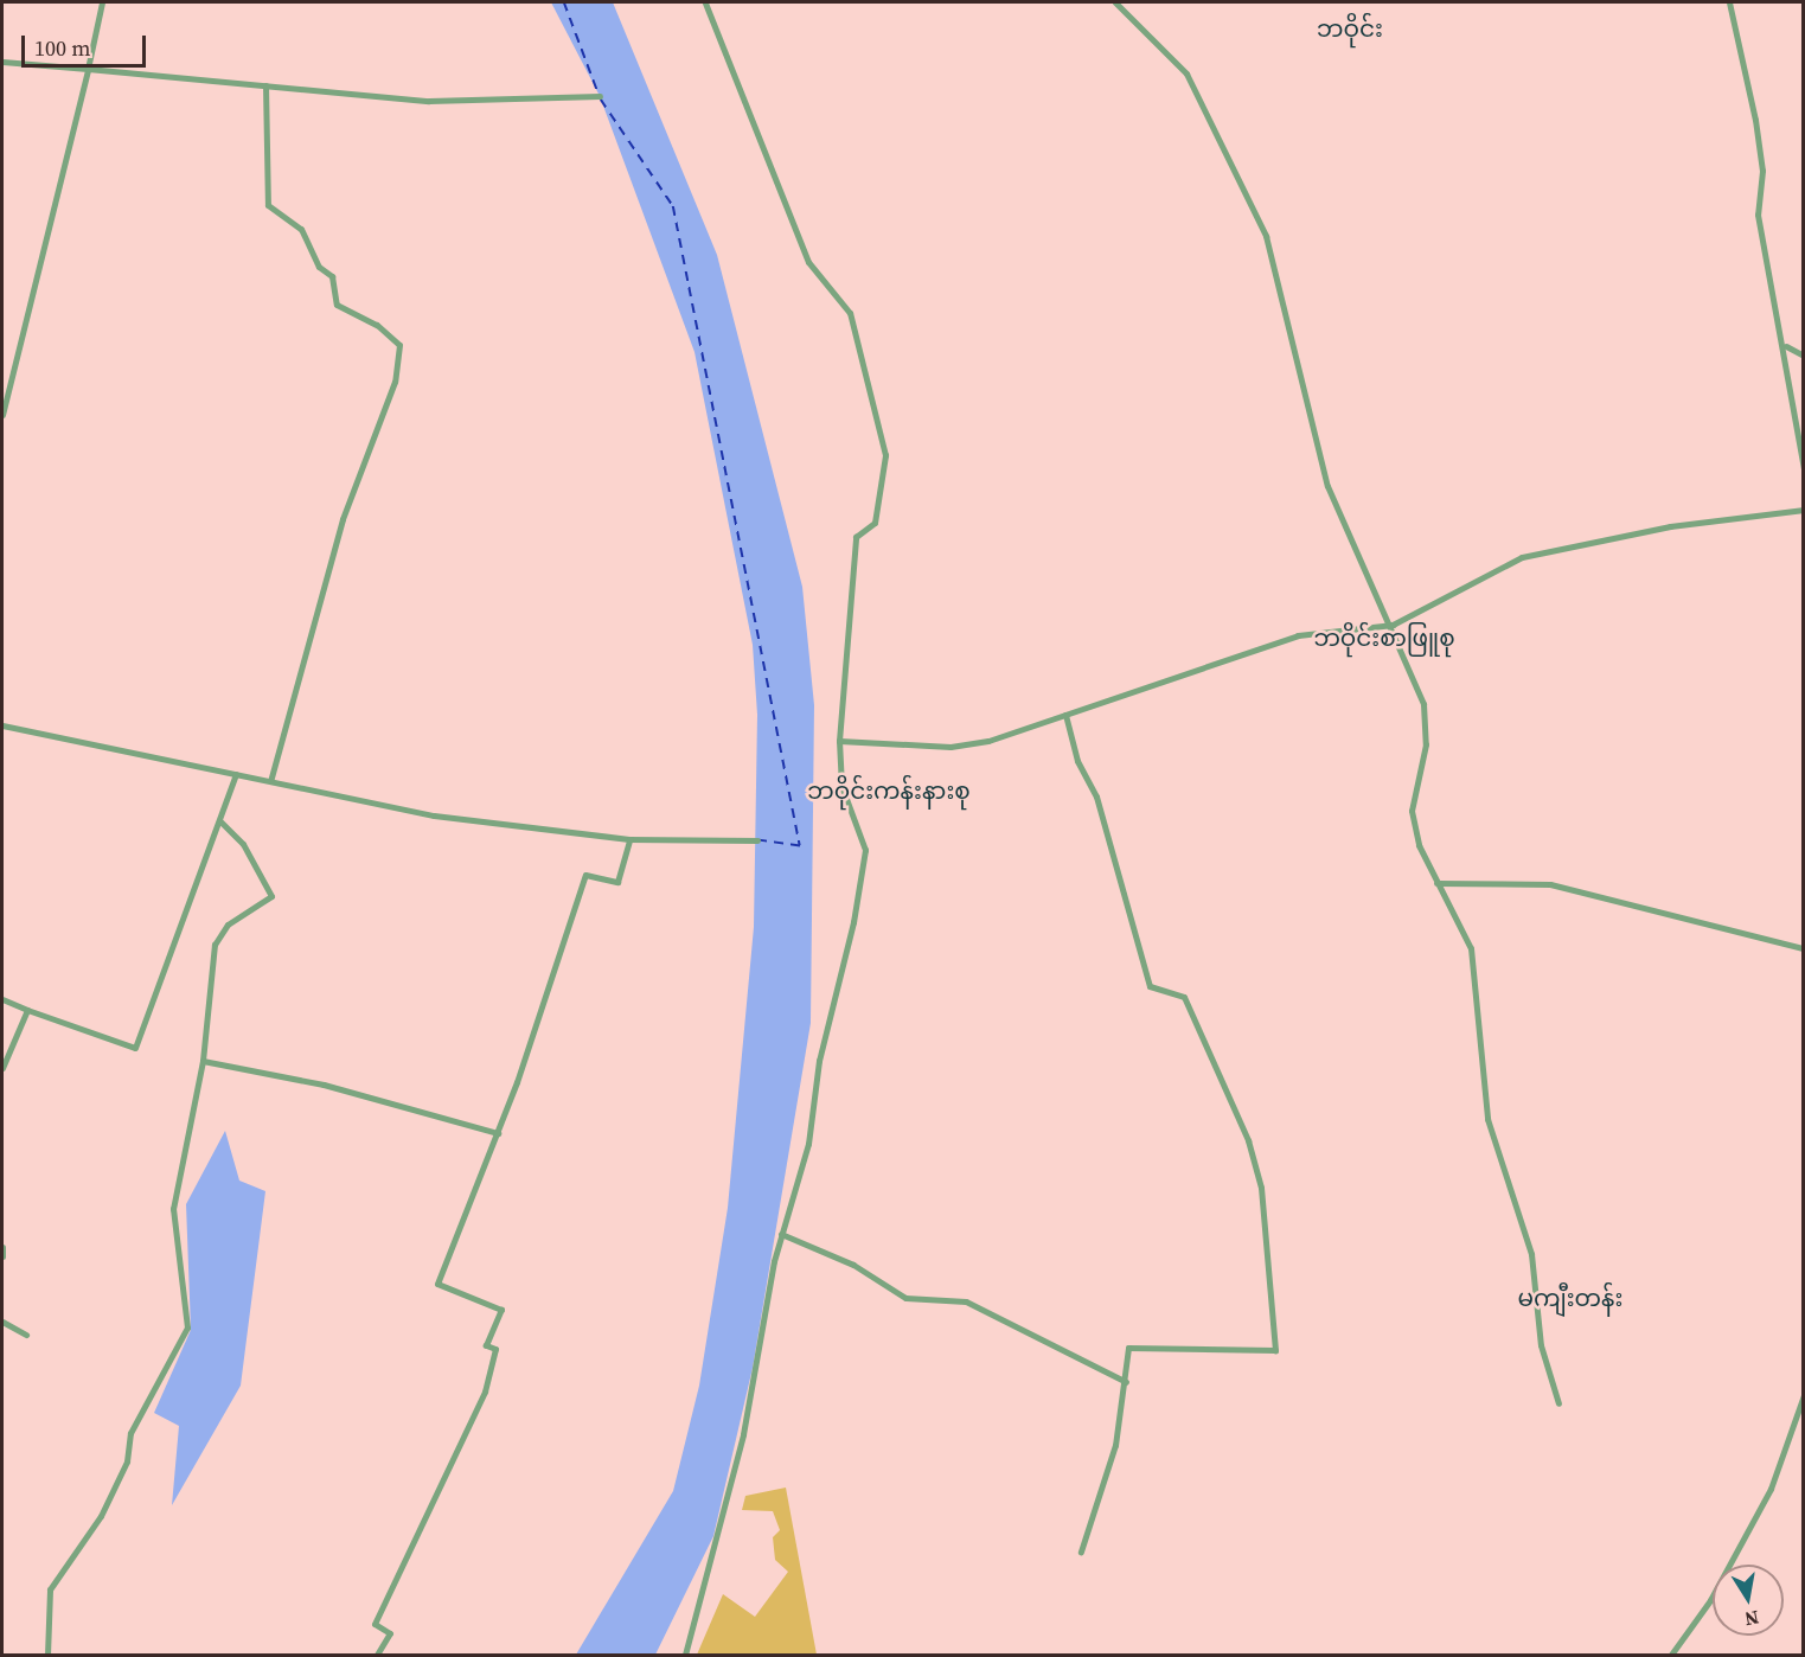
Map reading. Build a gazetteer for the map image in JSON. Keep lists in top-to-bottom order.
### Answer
{
  "districts": [
    "ဘဝိုင်း",
    "ဘဝိုင်းစာဖြူစု",
    "ဘဝိုင်းကန်းနားစု",
    "မကျီးတန်း"
  ],
  "scale_bar": "100 m",
  "north": "bottom"
}
